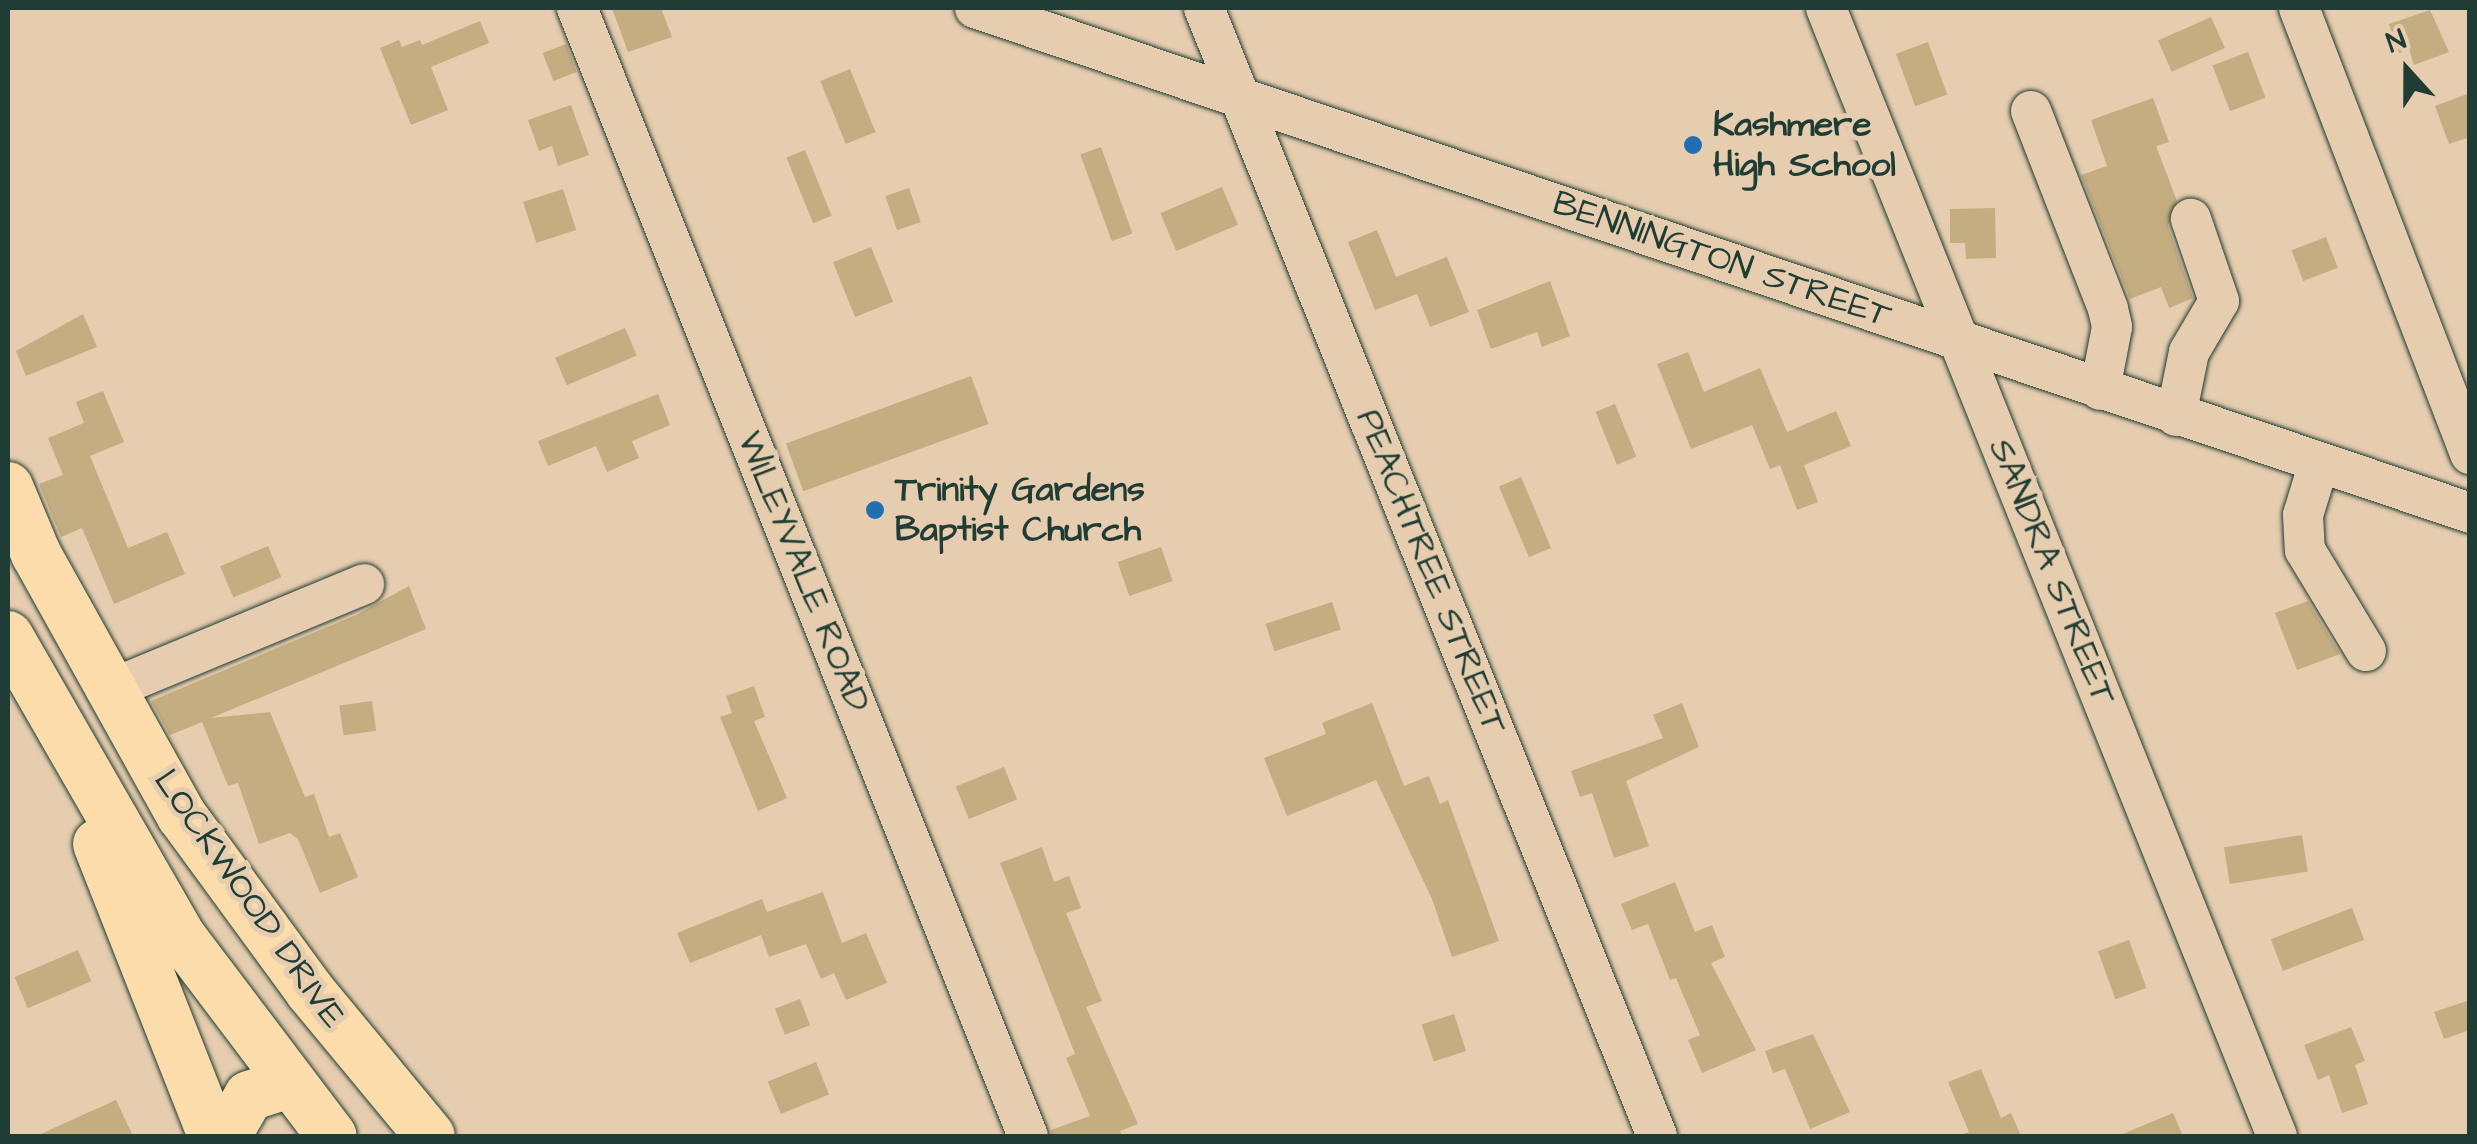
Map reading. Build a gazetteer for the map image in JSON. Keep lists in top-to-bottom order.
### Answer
{
  "streets": {
    "main road": ["LOCKWOOD DRIVE"],
    "street": [
      "BENNINGTON STREET",
      "WILEYVALE ROAD",
      "PEACHTREE STREET",
      "SANDRA STREET"
    ]
  },
  "crossings": [
    ["BENNINGTON STREET", "PEACHTREE STREET"],
    ["BENNINGTON STREET", "SANDRA STREET"]
  ],
  "places": ["Kashmere High School", "Trinity Gardens Baptist Church"],
  "north": "top"
}
